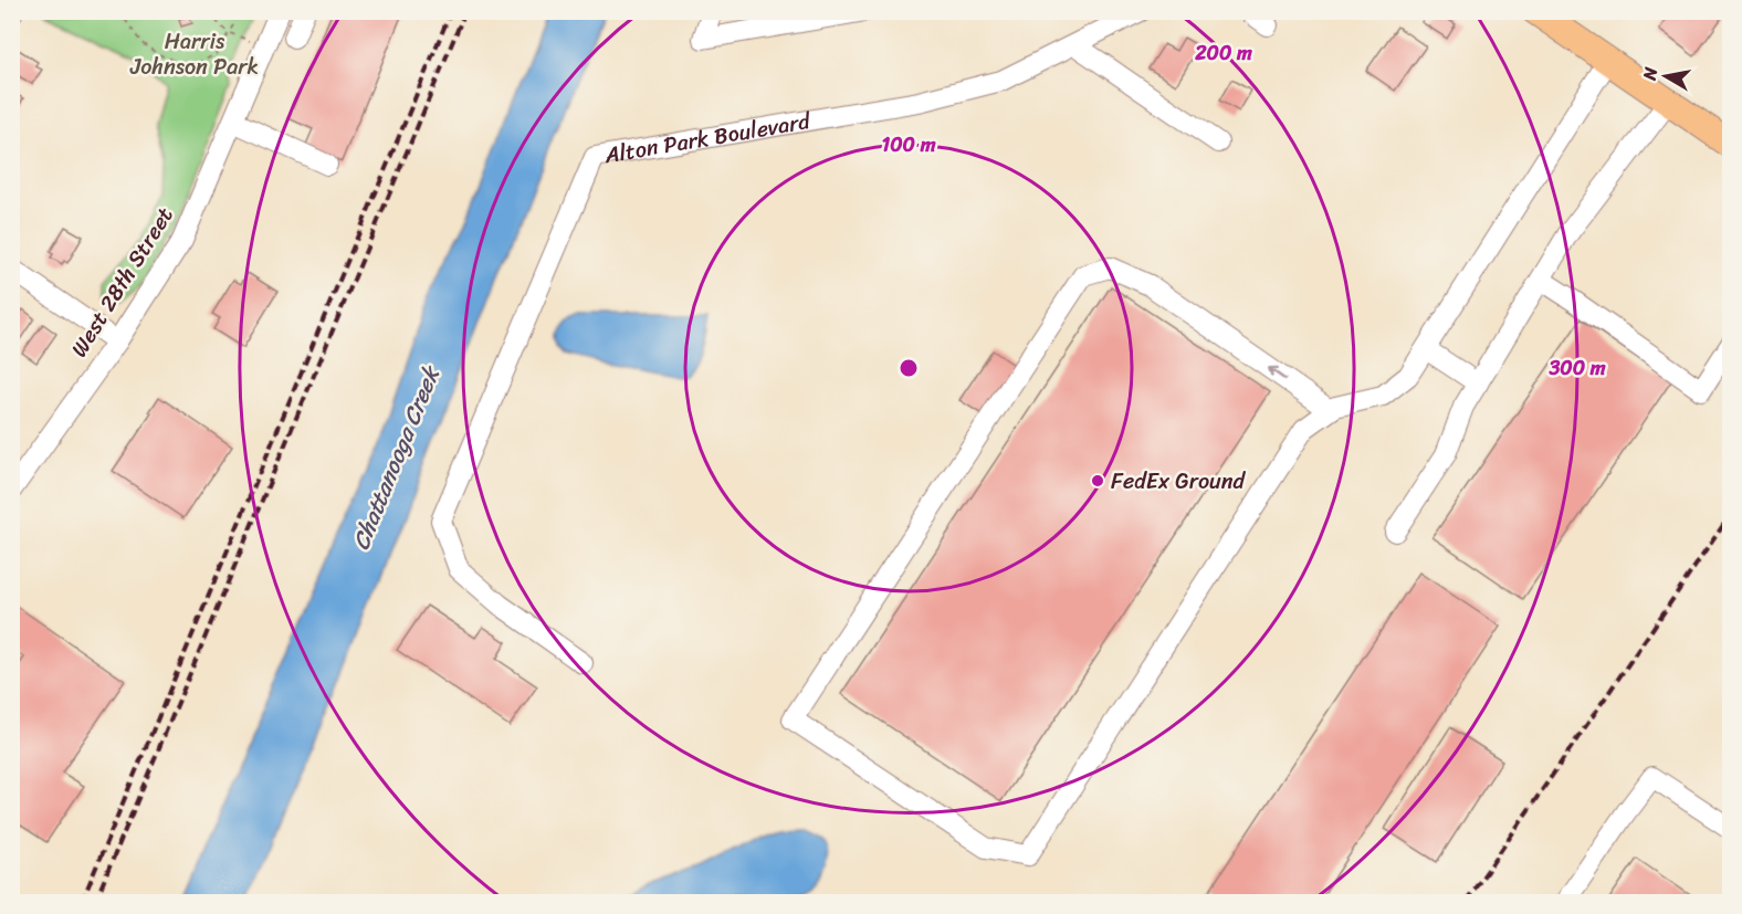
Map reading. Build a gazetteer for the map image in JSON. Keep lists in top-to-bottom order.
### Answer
{
  "streets": {
    "street": ["Alton Park Boulevard", "West 28th Street"]
  },
  "water": ["Chattanooga Creek"],
  "parks": ["Harris Johnson Park"],
  "places": ["FedEx Ground"],
  "north": "left",
  "rings": ["200 m", "100 m", "300 m"]
}
